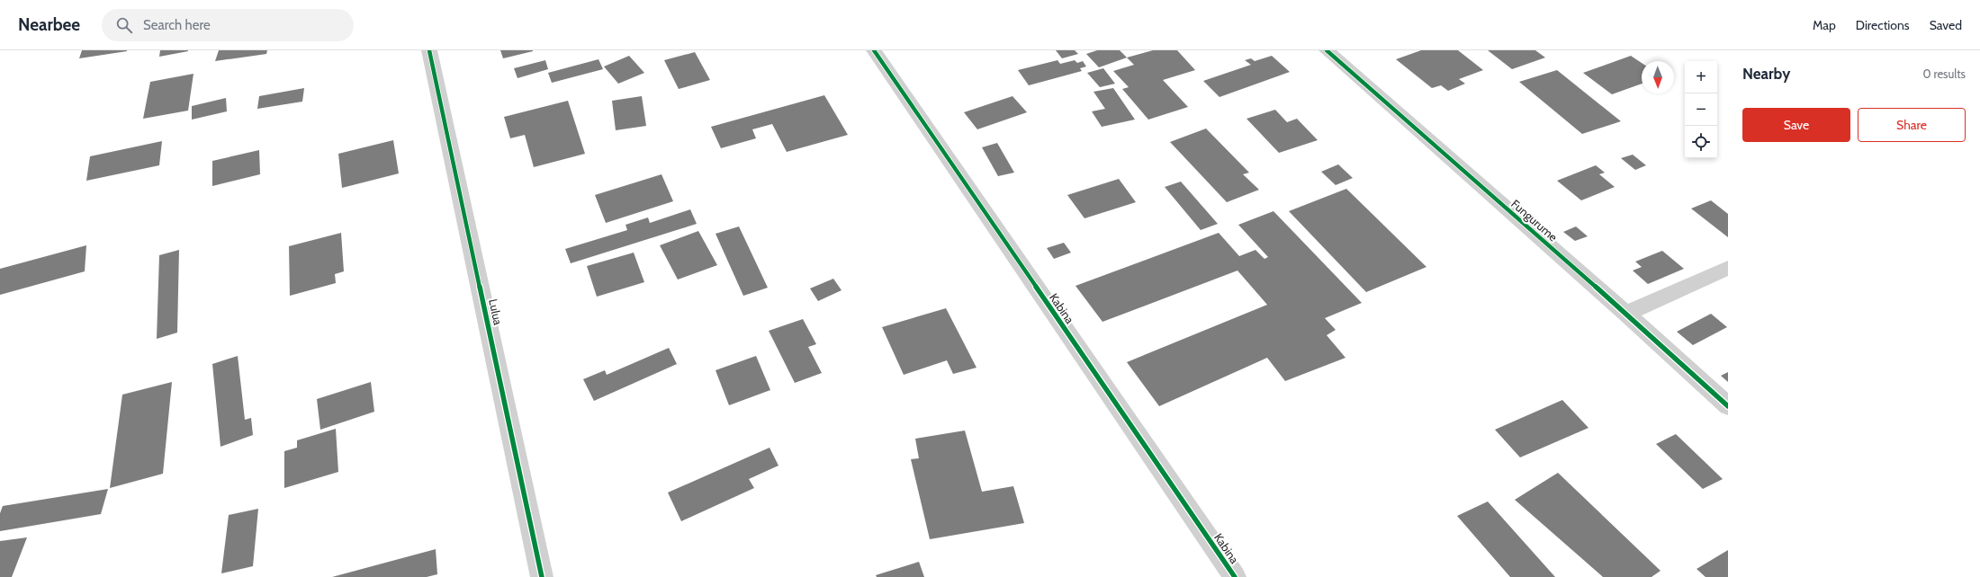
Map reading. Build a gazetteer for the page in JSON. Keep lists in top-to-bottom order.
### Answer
{
  "streets": {
    "street": ["Fungurume", "Kabina", "Lulua"]
  },
  "north": "bottom",
  "page": {
    "header": "Nearbee",
    "search": "Search here",
    "nav": ["Map", "Directions", "Saved"],
    "heading": ["Nearby", "0 results"],
    "map_buttons": ["+", "−"],
    "buttons": ["Save", "Share"]
  }
}
